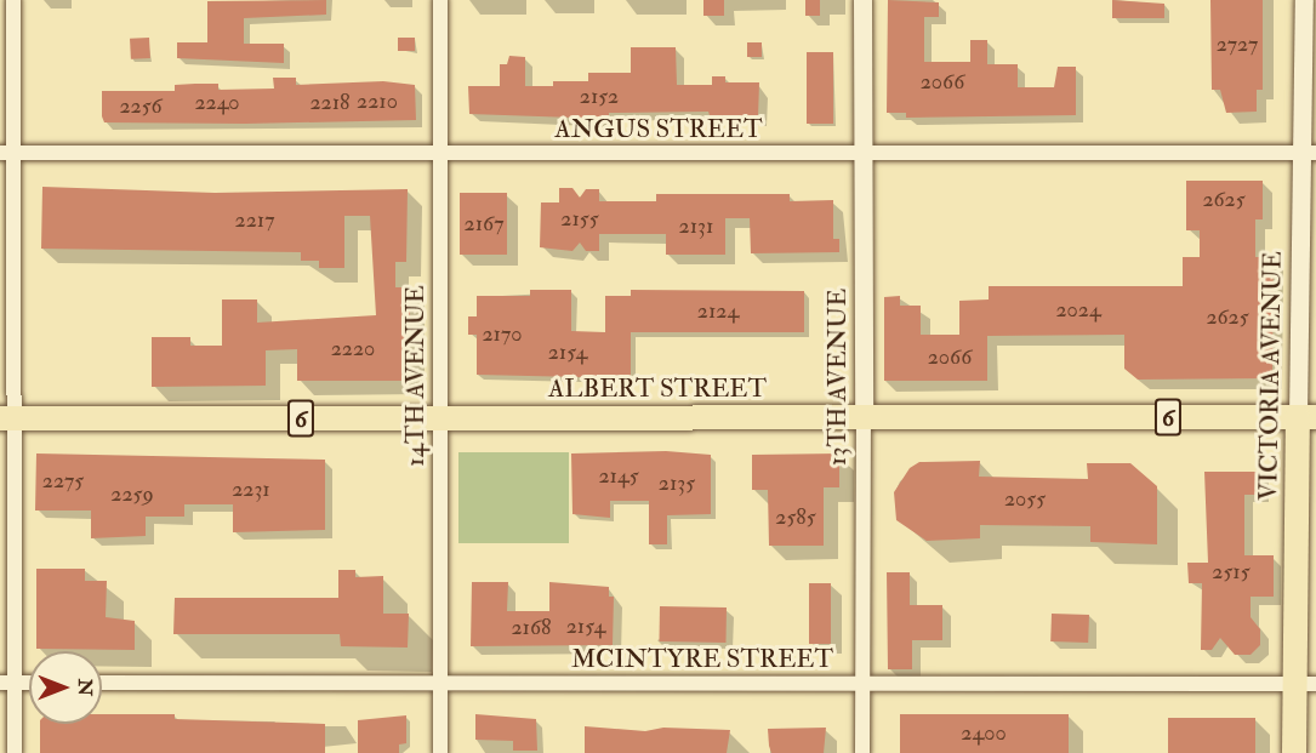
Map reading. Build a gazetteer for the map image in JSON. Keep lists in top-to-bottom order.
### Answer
{
  "streets": {
    "main road": ["VICTORIA AVENUE", "ALBERT STREET", "6"],
    "street": [
      "ANGUS STREET",
      "14TH AVENUE",
      "13TH AVENUE",
      "MCINTYRE STREET"
    ]
  },
  "crossings": [
    ["ANGUS STREET", "14TH AVENUE"],
    ["ANGUS STREET", "VICTORIA AVENUE"],
    ["ANGUS STREET", "13TH AVENUE"],
    ["14TH AVENUE", "ALBERT STREET"],
    ["14TH AVENUE", "MCINTYRE STREET"],
    ["VICTORIA AVENUE", "ALBERT STREET"],
    ["VICTORIA AVENUE", "MCINTYRE STREET"],
    ["13TH AVENUE", "ALBERT STREET"],
    ["13TH AVENUE", "MCINTYRE STREET"]
  ],
  "house_numbers": [
    "2727",
    "2066",
    "2152",
    "2210",
    "2240",
    "2218",
    "2256",
    "2625",
    "2155",
    "2217",
    "2167",
    "2131",
    "2024",
    "2124",
    "2625",
    "2170",
    "2220",
    "2154",
    "2066",
    "2145",
    "2275",
    "2135",
    "2231",
    "2259",
    "2055",
    "2585",
    "2515",
    "2154",
    "2168",
    "2400"
  ],
  "north": "right"
}
